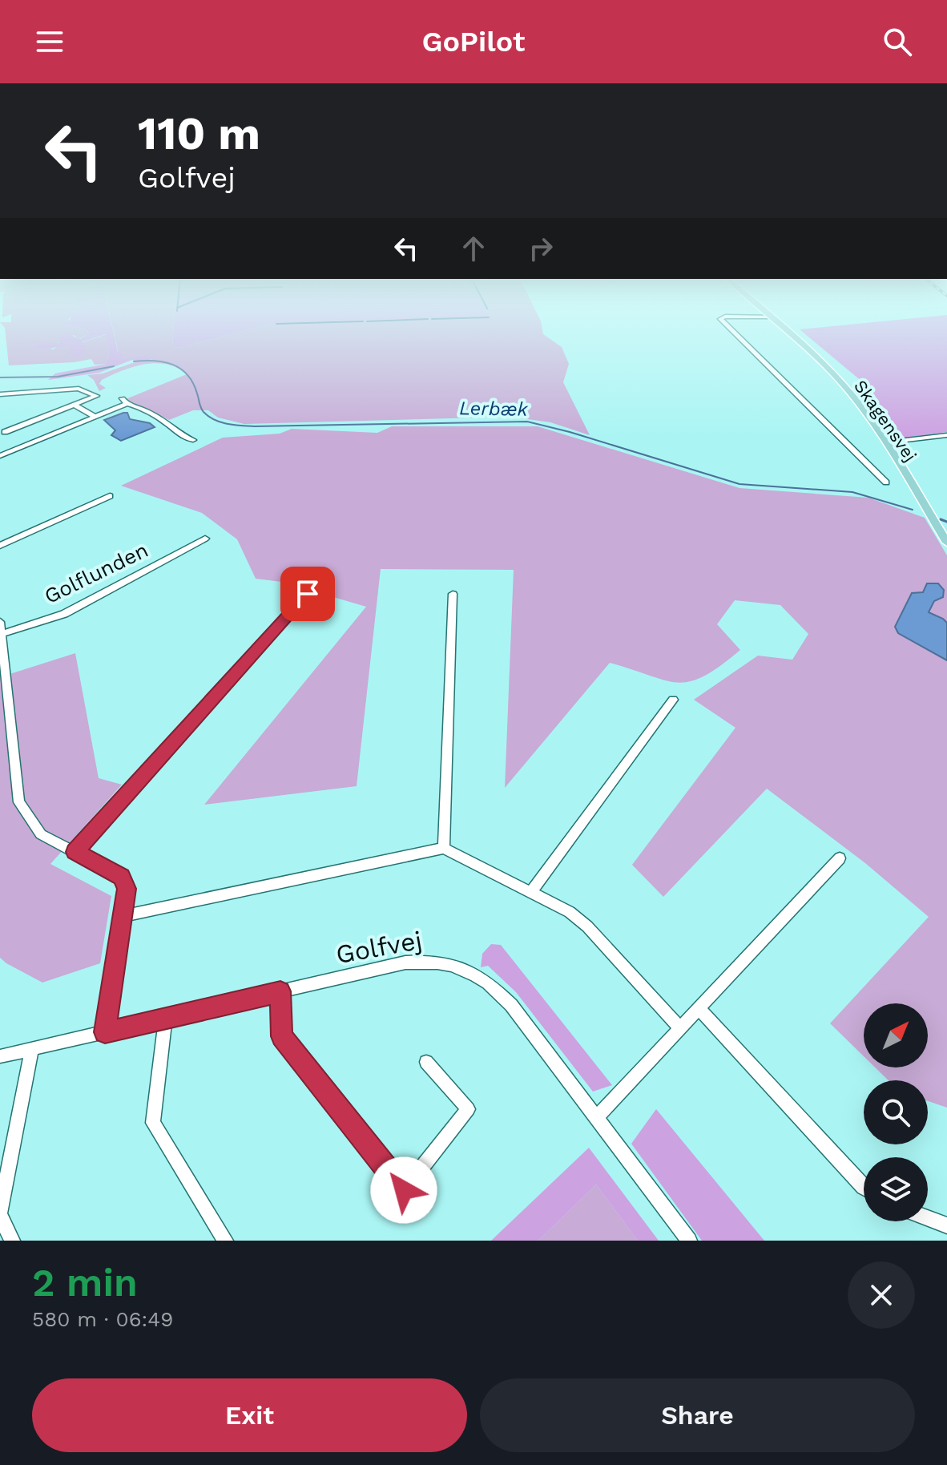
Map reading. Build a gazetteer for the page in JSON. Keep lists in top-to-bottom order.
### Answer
{
  "streets": {
    "main road": ["Skagensvej"],
    "street": ["Golflunden", "Golfvej"]
  },
  "water": ["Lerbæk"],
  "north": "top right",
  "page": {
    "header": "GoPilot",
    "turn": ["110 m", "Golfvej"],
    "heading": ["2 min", "580 m · 06:49"],
    "buttons": ["Exit", "Share"]
  }
}
